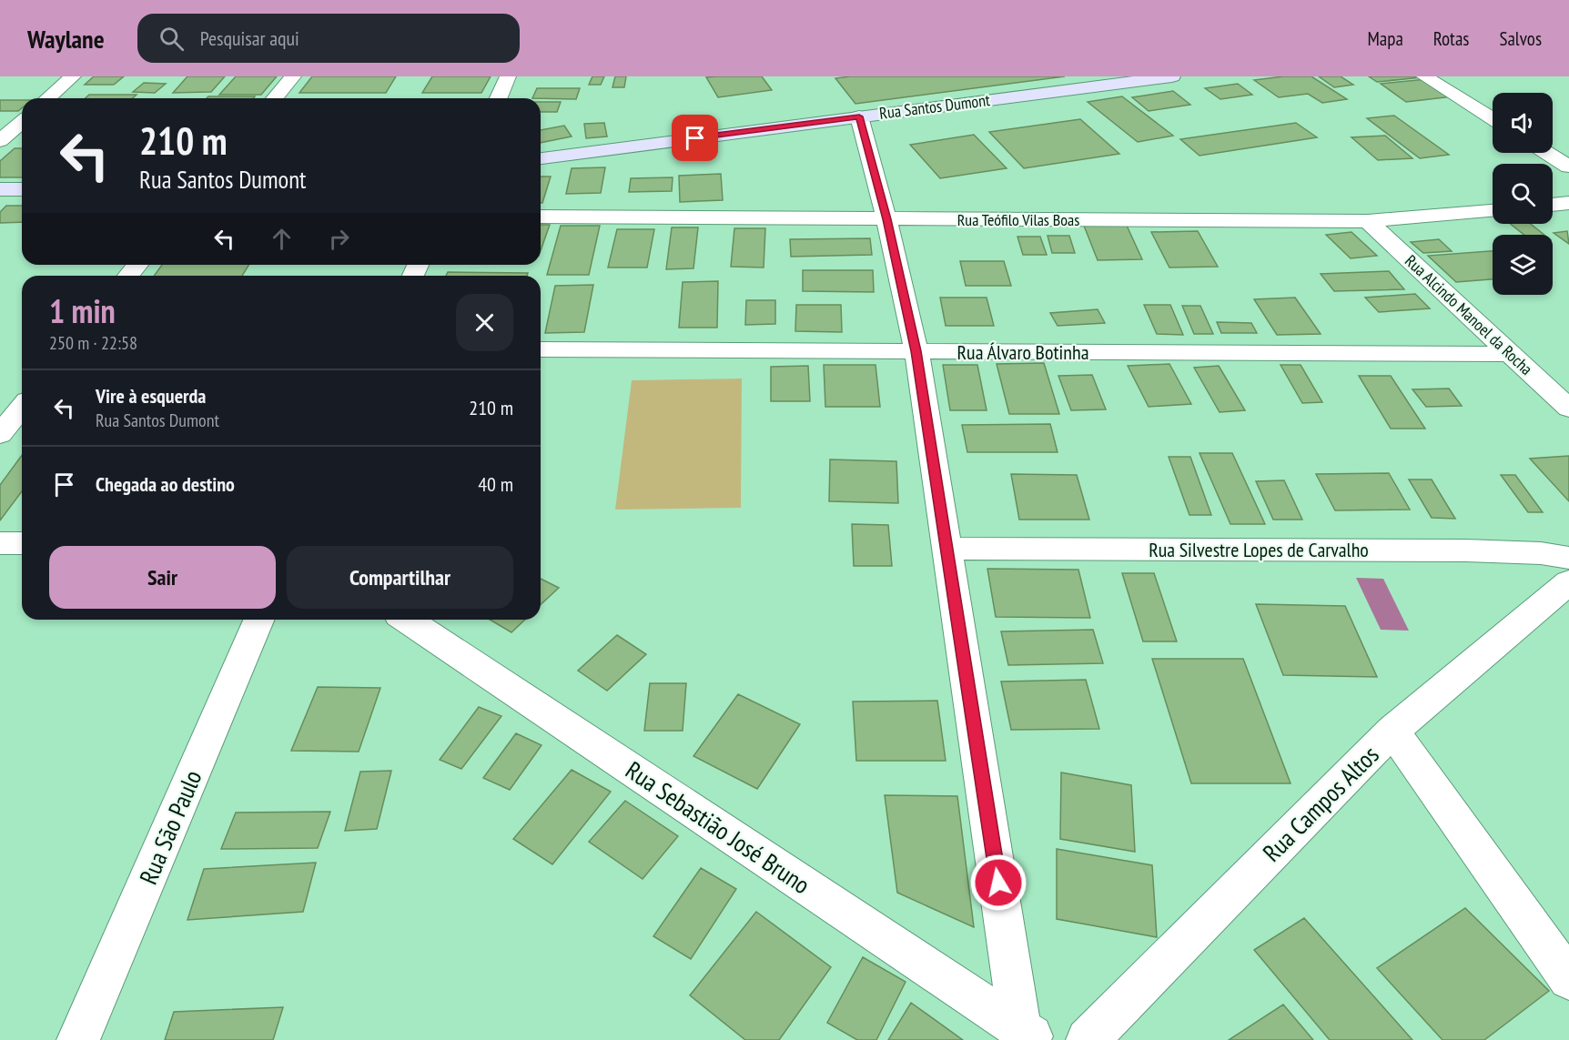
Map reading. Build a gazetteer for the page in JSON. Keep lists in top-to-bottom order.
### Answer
{
  "streets": {
    "main road": ["Rua Santos Dumont"],
    "street": [
      "Rua Teófilo Vilas Boas",
      "Rua Alcindo Manoel da Rocha",
      "Rua Álvaro Botinha",
      "Rua Silvestre Lopes de Carvalho",
      "Rua Campos Altos",
      "Rua São Paulo",
      "Rua Sebastião José Bruno"
    ]
  },
  "crossings": [
    ["Rua Teófilo Vilas Boas", "Rua Alcindo Manoel da Rocha"],
    ["Rua Alcindo Manoel da Rocha", "Rua Álvaro Botinha"]
  ],
  "page": {
    "header": "Waylane",
    "search": "Pesquisar aqui",
    "nav": ["Mapa", "Rotas", "Salvos"],
    "turn": ["210 m", "Rua Santos Dumont"],
    "heading": ["1 min", "250 m · 22:58"],
    "list": [
      {
        "name": "Vire à esquerda",
        "note": "Rua Santos Dumont",
        "value": "210 m"
      },
      {
        "name": "Chegada ao destino",
        "value": "40 m"
      }
    ],
    "buttons": ["Sair", "Compartilhar"]
  }
}
